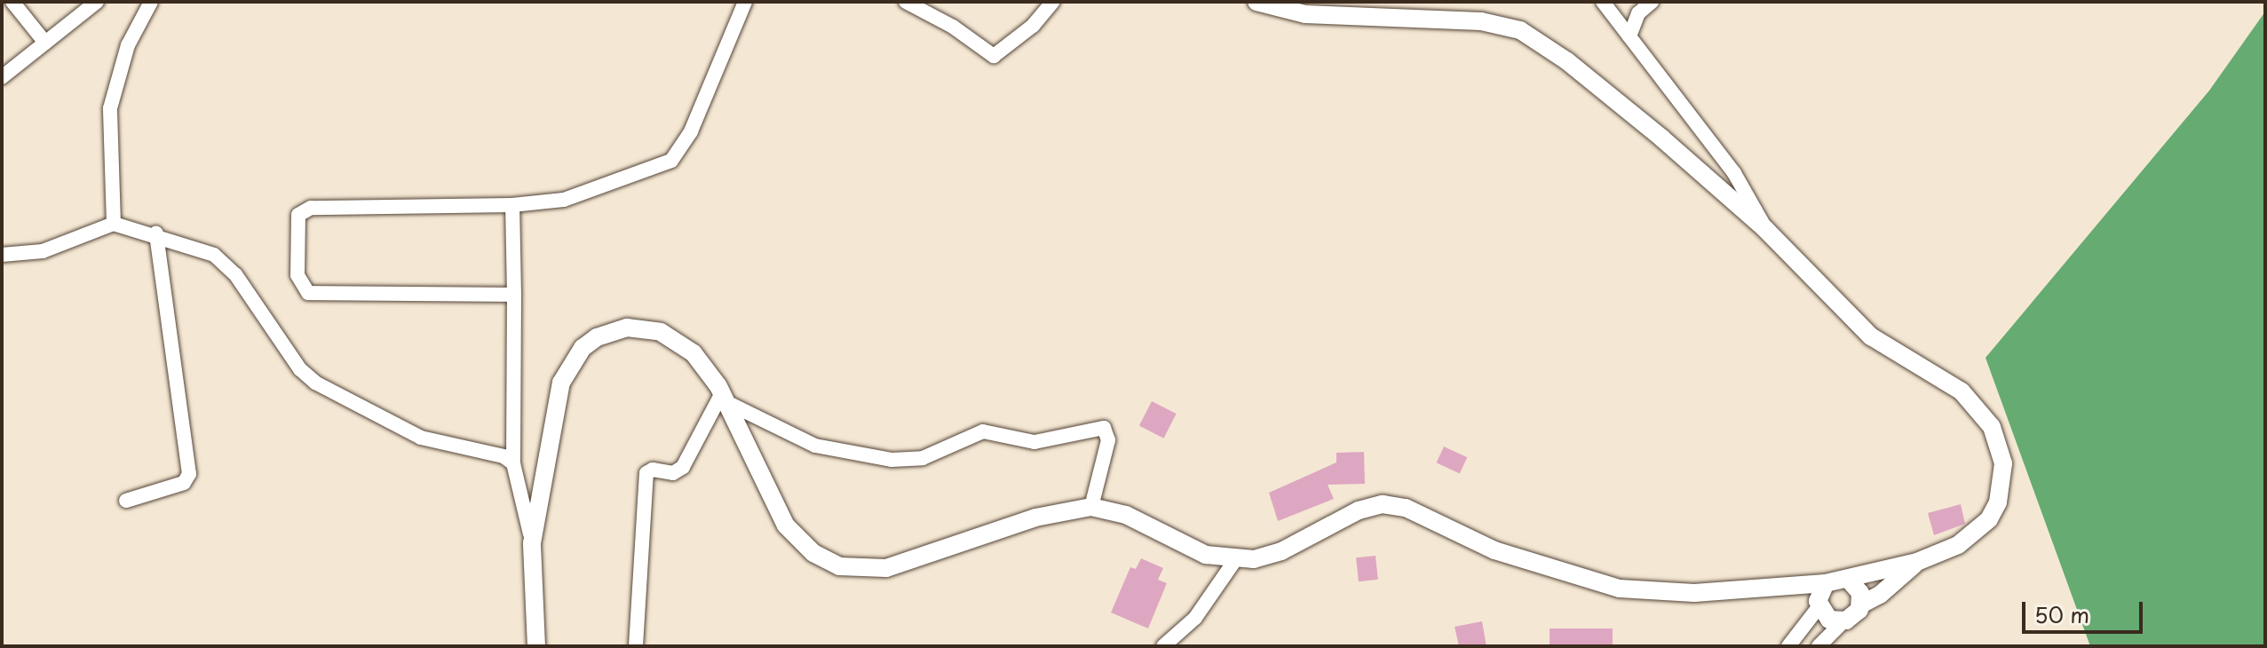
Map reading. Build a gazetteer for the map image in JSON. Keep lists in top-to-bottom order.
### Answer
{
  "scale_bar": "50 m"
}
